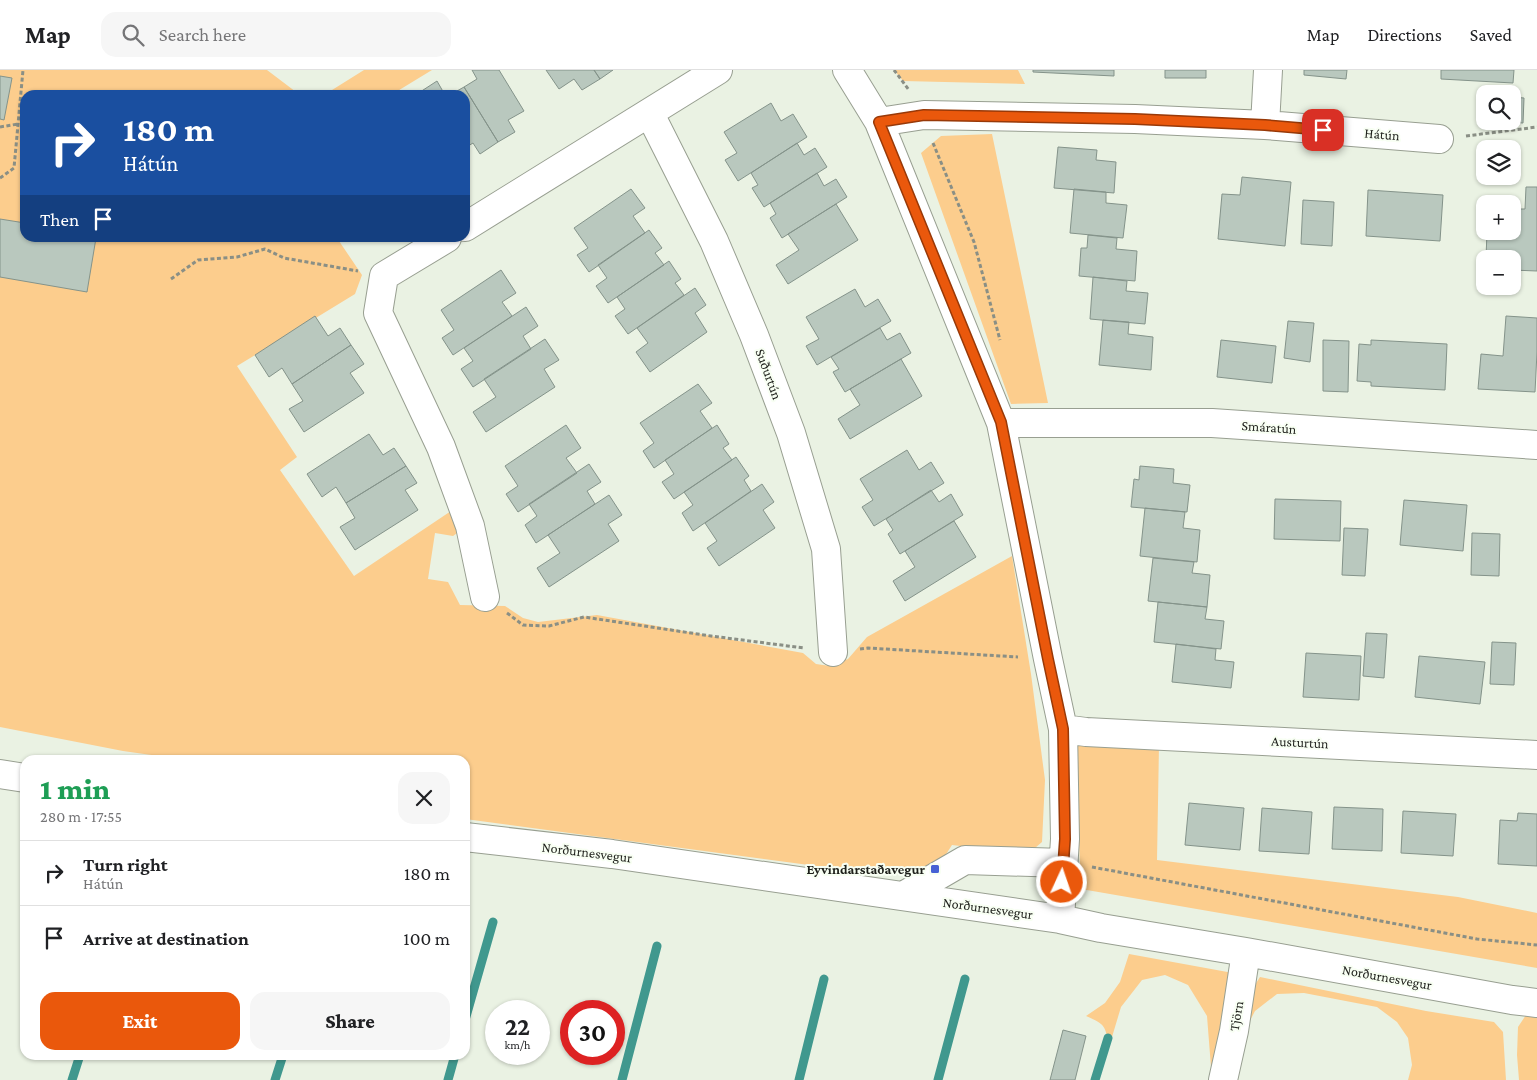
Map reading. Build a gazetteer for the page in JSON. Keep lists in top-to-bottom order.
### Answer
{
  "streets": {
    "street": [
      "Hátún",
      "Suðurtún",
      "Smáratún",
      "Austurtún",
      "Norðurnesvegur",
      "Tjörn"
    ]
  },
  "crossings": [
    ["Norðurnesvegur", "Tjörn"]
  ],
  "places": {
    "transit": ["Eyvindarstaðavegur"]
  },
  "page": {
    "header": "Map",
    "search": "Search here",
    "nav": ["Map", "Directions", "Saved"],
    "map_buttons": ["+", "−"],
    "turn": ["180 m", "Hátún"],
    "then": "Then",
    "heading": ["1 min", "280 m · 17:55"],
    "list": [
      {
        "name": "Turn right",
        "note": "Hátún",
        "value": "180 m"
      },
      {
        "name": "Arrive at destination",
        "value": "100 m"
      }
    ],
    "buttons": ["Exit", "Share"],
    "speed": "22 km/h",
    "limit": "30"
  }
}
